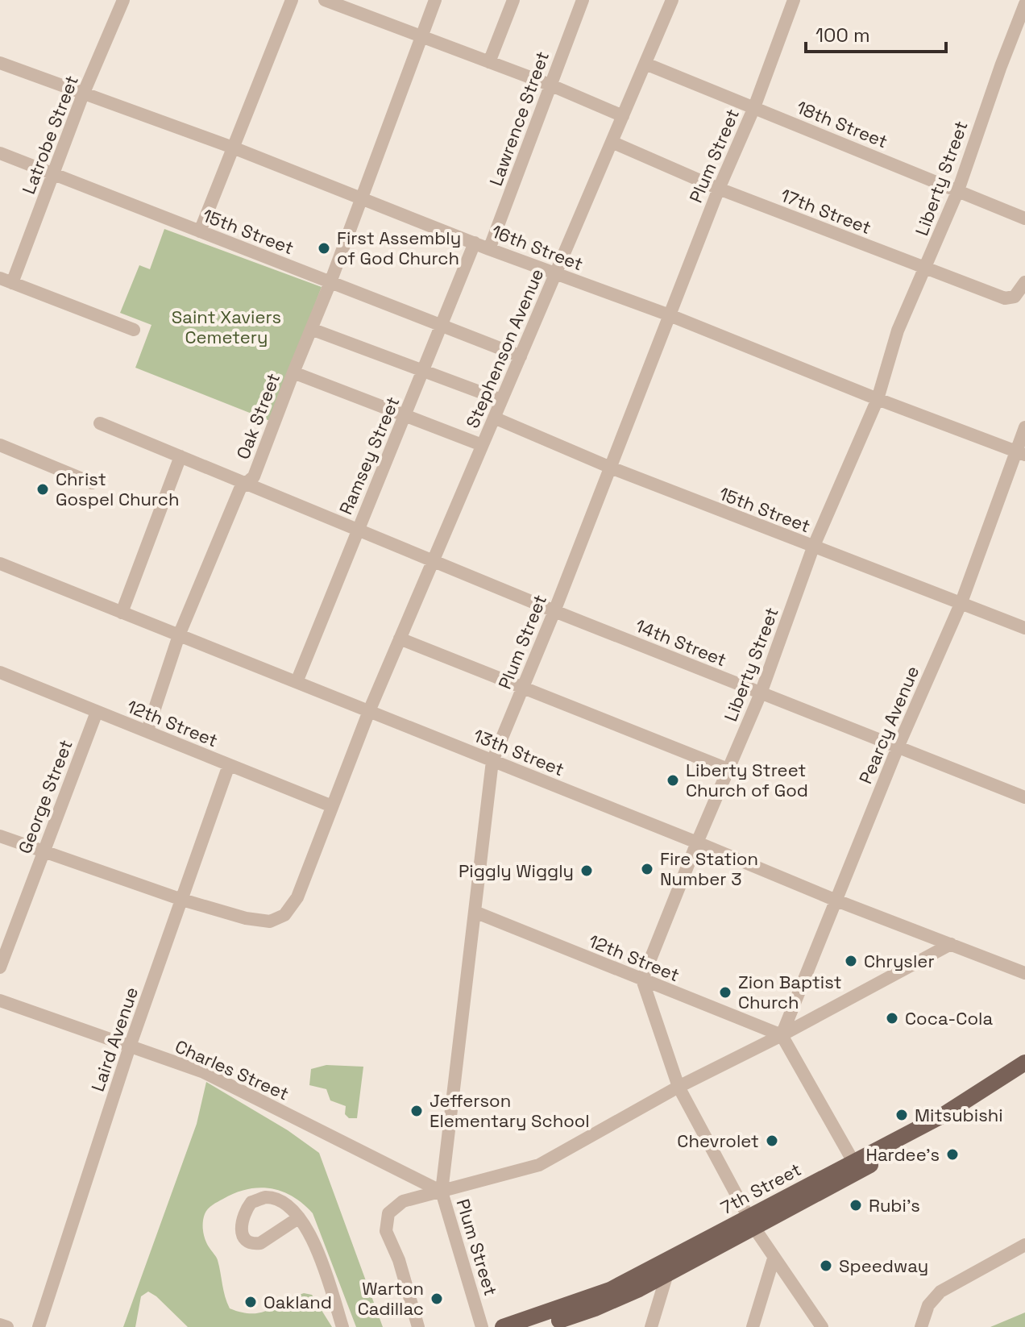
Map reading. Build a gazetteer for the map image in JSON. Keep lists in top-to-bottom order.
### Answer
{
  "streets": {
    "main road": ["7th Street"],
    "street": [
      "Lawrence Street",
      "18th Street",
      "Latrobe Street",
      "Plum Street",
      "Liberty Street",
      "17th Street",
      "15th Street",
      "16th Street",
      "Stephenson Avenue",
      "Oak Street",
      "Ramsey Street",
      "14th Street",
      "12th Street",
      "Pearcy Avenue",
      "13th Street",
      "George Street",
      "Laird Avenue",
      "Charles Street"
    ]
  },
  "crossings": [
    ["Lawrence Street", "16th Street"],
    ["18th Street", "Plum Street"],
    ["18th Street", "Liberty Street"],
    ["18th Street", "Stephenson Avenue"],
    ["Latrobe Street", "15th Street"],
    ["Latrobe Street", "16th Street"],
    ["Plum Street", "17th Street"],
    ["Plum Street", "15th Street"],
    ["Plum Street", "16th Street"],
    ["Plum Street", "14th Street"],
    ["Plum Street", "12th Street"],
    ["Plum Street", "13th Street"],
    ["Plum Street", "Charles Street"],
    ["Liberty Street", "17th Street"],
    ["Liberty Street", "15th Street"],
    ["Liberty Street", "16th Street"],
    ["Liberty Street", "14th Street"],
    ["Liberty Street", "12th Street"],
    ["Liberty Street", "13th Street"],
    ["17th Street", "Stephenson Avenue"],
    ["15th Street", "Stephenson Avenue"],
    ["15th Street", "Oak Street"],
    ["15th Street", "Ramsey Street"],
    ["15th Street", "Pearcy Avenue"],
    ["16th Street", "Stephenson Avenue"],
    ["16th Street", "Oak Street"],
    ["16th Street", "Ramsey Street"],
    ["16th Street", "Pearcy Avenue"],
    ["Stephenson Avenue", "14th Street"],
    ["Stephenson Avenue", "12th Street"],
    ["Stephenson Avenue", "13th Street"],
    ["Stephenson Avenue", "Laird Avenue"],
    ["Oak Street", "14th Street"],
    ["Oak Street", "12th Street"],
    ["Oak Street", "13th Street"],
    ["Ramsey Street", "14th Street"],
    ["Ramsey Street", "13th Street"],
    ["14th Street", "Pearcy Avenue"],
    ["12th Street", "Pearcy Avenue"],
    ["12th Street", "George Street"],
    ["12th Street", "Laird Avenue"],
    ["Pearcy Avenue", "13th Street"],
    ["Laird Avenue", "Charles Street"]
  ],
  "parks": ["Saint Xaviers Cemetery"],
  "places": [
    "First Assembly of God Church",
    "Christ Gospel Church",
    "Liberty Street Church of God",
    "Fire Station Number 3",
    "Piggly Wiggly",
    "Chrysler",
    "Zion Baptist Church",
    "Coca-Cola",
    "Jefferson Elementary School",
    "Mitsubishi",
    "Chevrolet",
    "Hardee's",
    "Rubi's",
    "Speedway",
    "Warton Cadillac",
    "Oakland"
  ],
  "scale_bar": "100 m"
}
